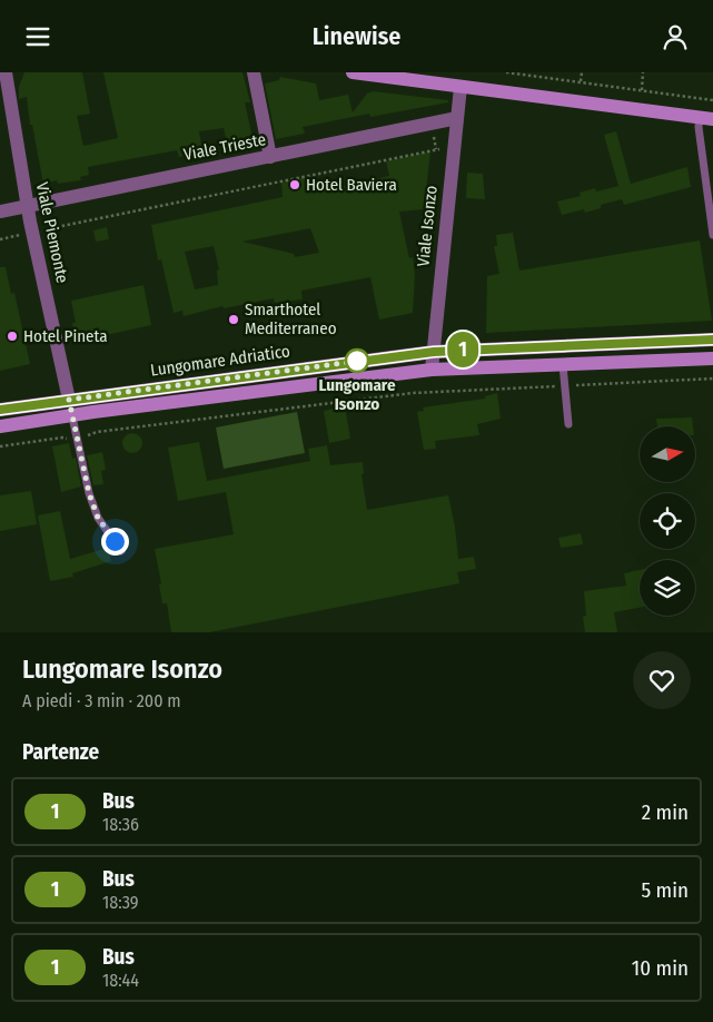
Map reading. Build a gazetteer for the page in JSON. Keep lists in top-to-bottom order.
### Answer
{
  "streets": {
    "street": [
      "Viale Trieste",
      "Viale Isonzo",
      "Viale Piemonte",
      "Lungomare Adriatico"
    ]
  },
  "crossings": [
    ["Viale Trieste", "Viale Isonzo"],
    ["Viale Trieste", "Viale Piemonte"],
    ["Viale Isonzo", "Lungomare Adriatico"],
    ["Viale Piemonte", "Lungomare Adriatico"]
  ],
  "places": [
    "Hotel Baviera",
    "Smarthotel Mediterraneo",
    "Hotel Pineta",
    "Lungomare Isonzo"
  ],
  "lines": ["bus line 1"],
  "north": "right",
  "page": {
    "header": "Linewise",
    "on_map": "1",
    "heading": [
      ["Lungomare Isonzo", "A piedi · 3 min · 200 m"],
      "Partenze"
    ],
    "list": [
      {
        "mark": "1",
        "name": "Bus",
        "note": "18:36",
        "value": "2 min"
      },
      {
        "mark": "1",
        "name": "Bus",
        "note": "18:39",
        "value": "5 min"
      },
      {
        "mark": "1",
        "name": "Bus",
        "note": "18:44",
        "value": "10 min"
      }
    ]
  }
}
